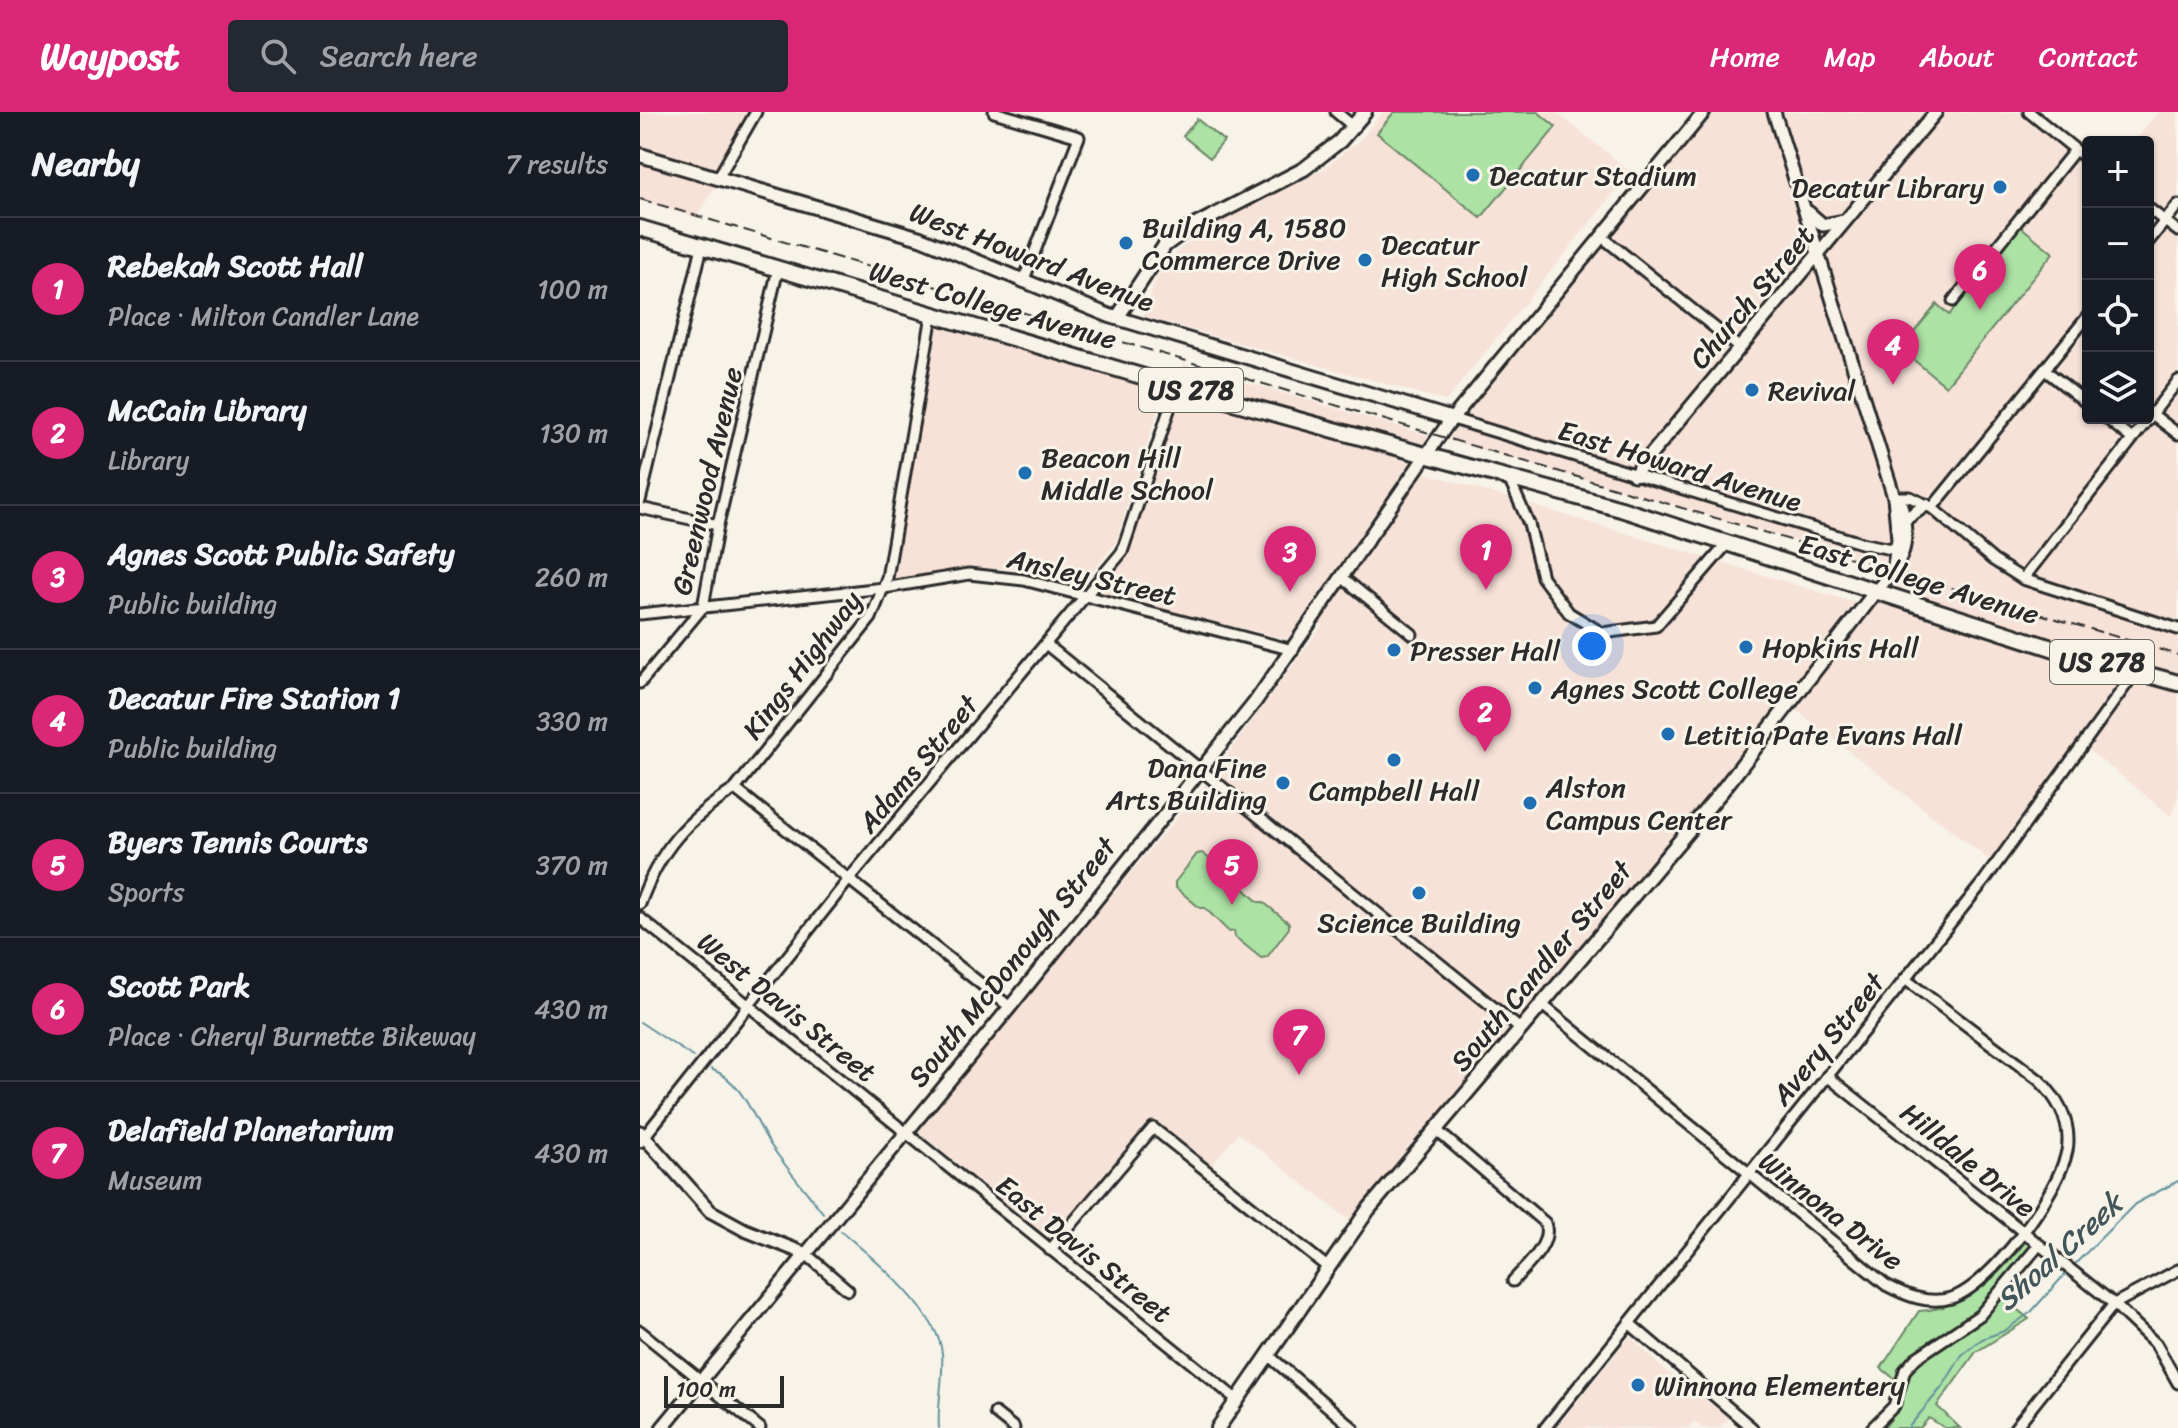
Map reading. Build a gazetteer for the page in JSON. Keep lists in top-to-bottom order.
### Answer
{
  "streets": {
    "main road": [
      "West Howard Avenue",
      "West College Avenue",
      "US 278",
      "East College Avenue",
      "South Candler Street"
    ],
    "street": [
      "Church Street",
      "East Howard Avenue",
      "Greenwood Avenue",
      "Ansley Street",
      "Kings Highway",
      "Adams Street",
      "South McDonough Street",
      "West Davis Street",
      "Avery Street",
      "Hilldale Drive",
      "Winnona Drive",
      "East Davis Street"
    ]
  },
  "crossings": [
    ["West Howard Avenue", "East Howard Avenue"],
    ["West Howard Avenue", "South McDonough Street"],
    ["Church Street", "East Howard Avenue"],
    ["West College Avenue", "Greenwood Avenue"],
    ["West College Avenue", "East College Avenue"],
    ["West College Avenue", "Kings Highway"],
    ["West College Avenue", "Adams Street"],
    ["West College Avenue", "South McDonough Street"],
    ["East Howard Avenue", "South McDonough Street"],
    ["Greenwood Avenue", "Ansley Street"],
    ["Ansley Street", "Kings Highway"],
    ["Ansley Street", "Adams Street"],
    ["Ansley Street", "South McDonough Street"],
    ["East College Avenue", "South McDonough Street"],
    ["East College Avenue", "South Candler Street"],
    ["East College Avenue", "Avery Street"],
    ["Adams Street", "West Davis Street"],
    ["South McDonough Street", "West Davis Street"],
    ["South McDonough Street", "East Davis Street"],
    ["South Candler Street", "Winnona Drive"],
    ["South Candler Street", "East Davis Street"],
    ["West Davis Street", "East Davis Street"],
    ["Avery Street", "Hilldale Drive"],
    ["Avery Street", "Winnona Drive"],
    ["Hilldale Drive", "Winnona Drive"]
  ],
  "water": ["Shoal Creek"],
  "places": [
    "Decatur Stadium",
    "Decatur Library",
    "Building A, 1580 Commerce Drive",
    "Decatur High School",
    "Revival",
    "Beacon Hill Middle School",
    "Hopkins Hall",
    "Presser Hall",
    "Agnes Scott College",
    "Letitia Pate Evans Hall",
    "Campbell Hall",
    "Dana Fine Arts Building",
    "Alston Campus Center",
    "Science Building",
    "Winnona Elementery"
  ],
  "scale_bar": "100 m",
  "page": {
    "header": "Waypost",
    "search": "Search here",
    "nav": [
      "Home",
      "Map",
      "About",
      "Contact"
    ],
    "heading": ["Nearby", "7 results"],
    "map_buttons": ["+", "−"],
    "list": [
      {
        "mark": "1",
        "name": "Rebekah Scott Hall",
        "note": "Place · Milton Candler Lane",
        "value": "100 m"
      },
      {
        "mark": "2",
        "name": "McCain Library",
        "note": "Library",
        "value": "130 m"
      },
      {
        "mark": "3",
        "name": "Agnes Scott Public Safety",
        "note": "Public building",
        "value": "260 m"
      },
      {
        "mark": "4",
        "name": "Decatur Fire Station 1",
        "note": "Public building",
        "value": "330 m"
      },
      {
        "mark": "5",
        "name": "Byers Tennis Courts",
        "note": "Sports",
        "value": "370 m"
      },
      {
        "mark": "6",
        "name": "Scott Park",
        "note": "Place · Cheryl Burnette Bikeway",
        "value": "430 m"
      },
      {
        "mark": "7",
        "name": "Delafield Planetarium",
        "note": "Museum",
        "value": "430 m"
      }
    ],
    "pins": [
      "6",
      "4",
      "1",
      "3",
      "2",
      "5",
      "7"
    ],
    "scale": "100 m"
  }
}
